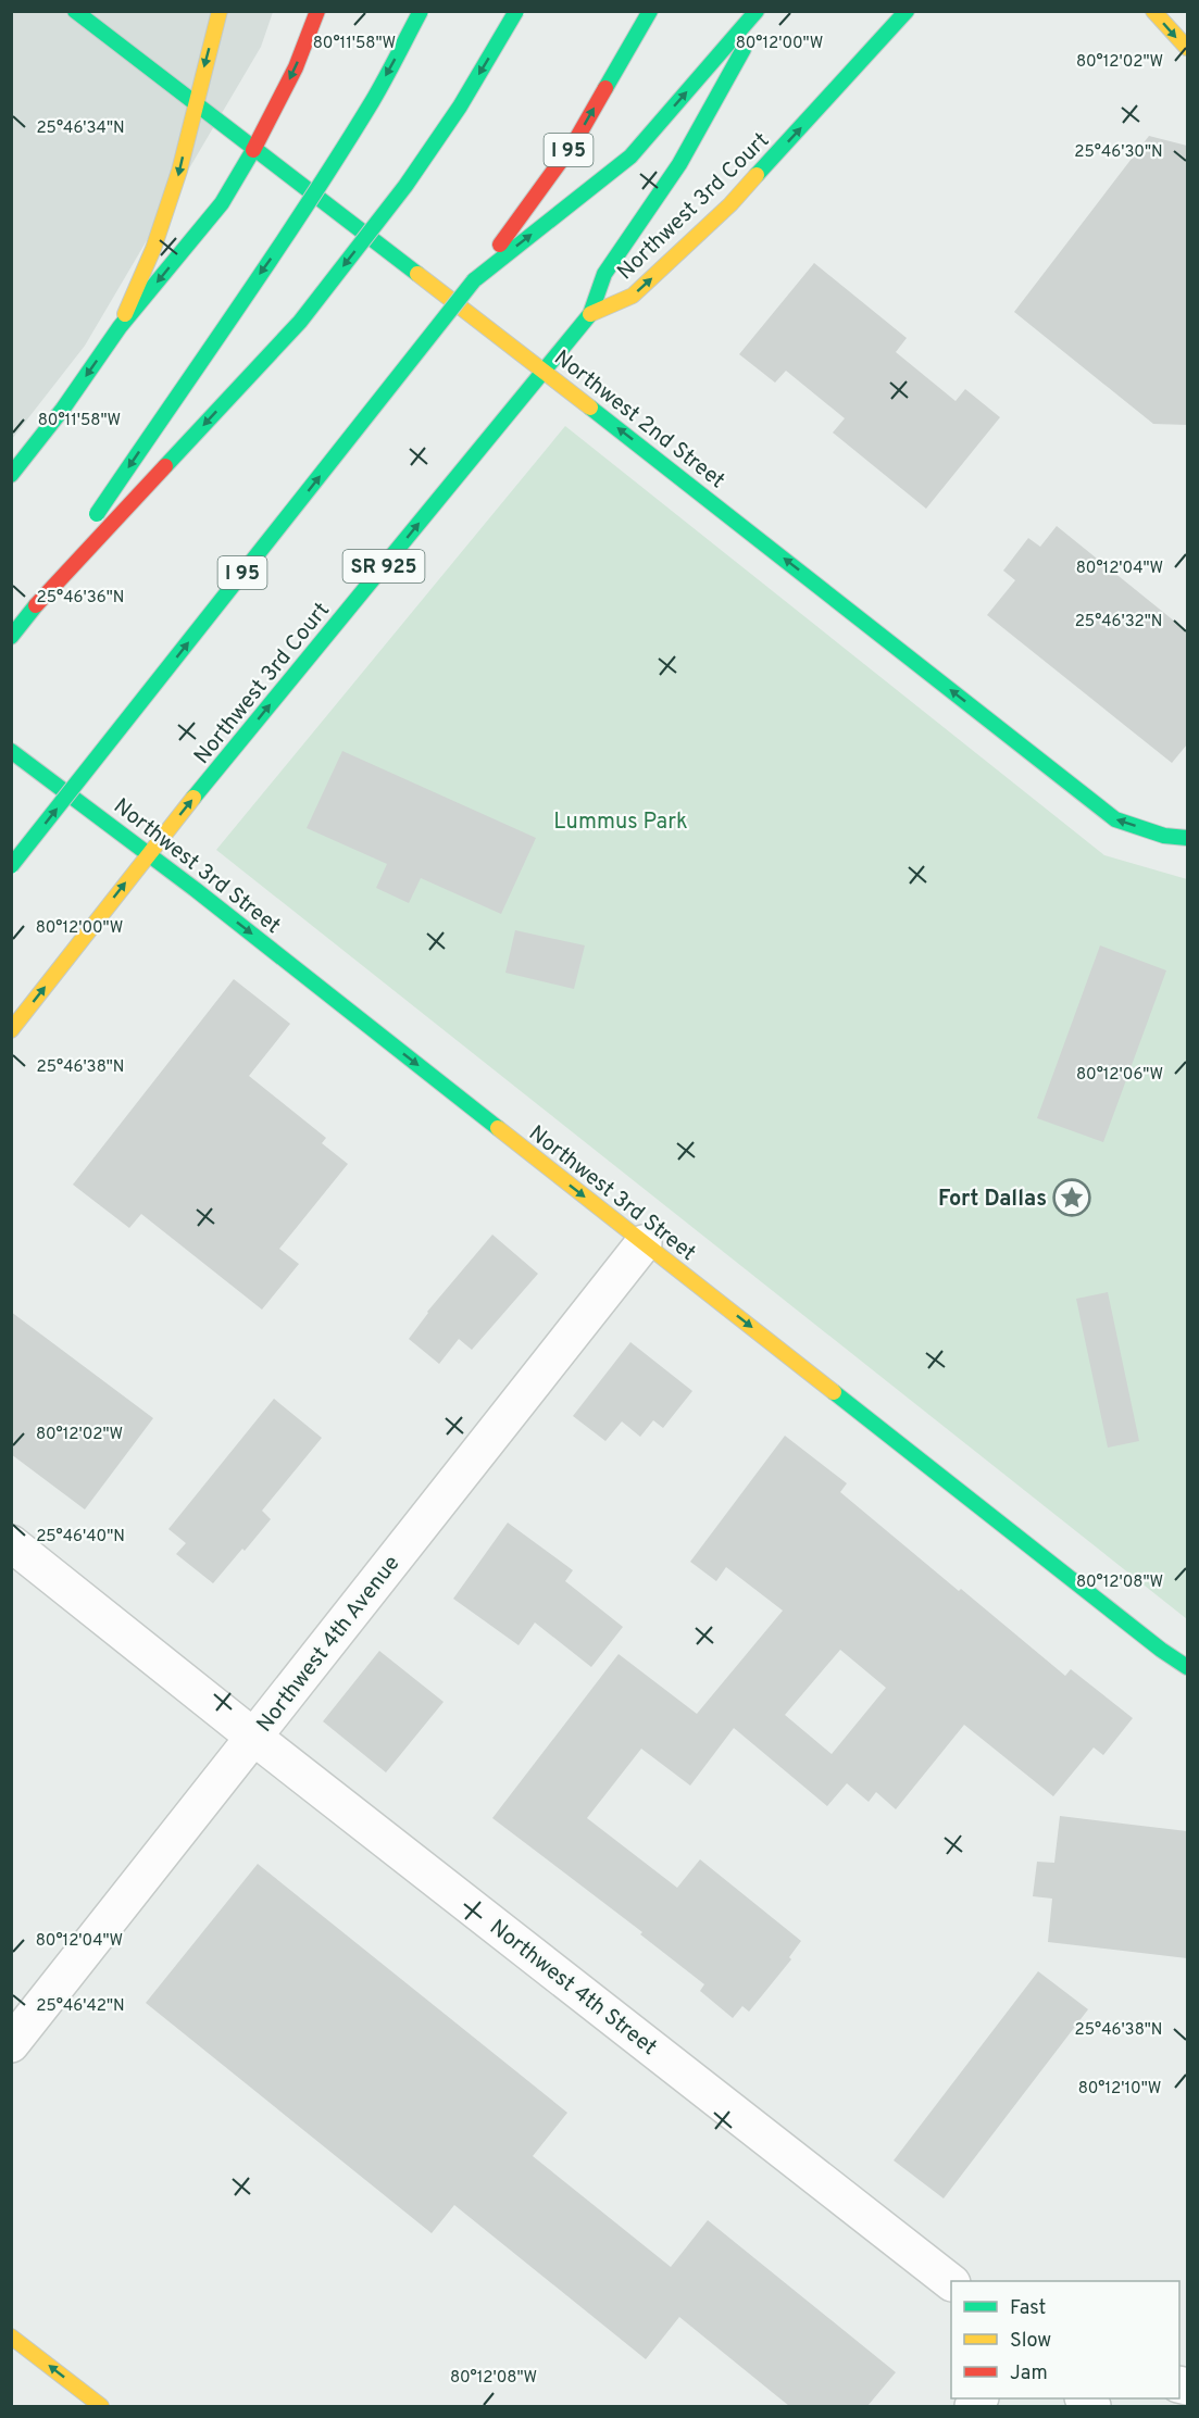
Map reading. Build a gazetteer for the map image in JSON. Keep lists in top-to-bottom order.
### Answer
{
  "streets": {
    "main road": [
      "I 95",
      "Northwest 3rd Court",
      "Northwest 2nd Street",
      "SR 925",
      "Northwest 3rd Street"
    ],
    "street": ["Northwest 4th Avenue", "Northwest 4th Street"]
  },
  "crossings": [
    ["Northwest 3rd Court", "Northwest 2nd Street"],
    ["Northwest 3rd Court", "Northwest 3rd Street"],
    ["Northwest 3rd Street", "Northwest 4th Avenue"],
    ["Northwest 4th Avenue", "Northwest 4th Street"]
  ],
  "one_way": ["Northwest 2nd Street", "Northwest 3rd Street"],
  "parks": ["Lummus Park"],
  "places": {
    "place": ["Fort Dallas"]
  },
  "legend": ["Fast", "Slow", "Jam"],
  "coordinates": [
    "80°11'58\"W",
    "80°12'00\"W",
    "80°12'02\"W",
    "25°46'34\"N",
    "25°46'30\"N",
    "80°12'04\"W",
    "25°46'36\"N",
    "25°46'32\"N",
    "25°46'38\"N",
    "80°12'06\"W",
    "25°46'40\"N",
    "80°12'08\"W",
    "25°46'42\"N",
    "80°12'10\"W"
  ]
}
